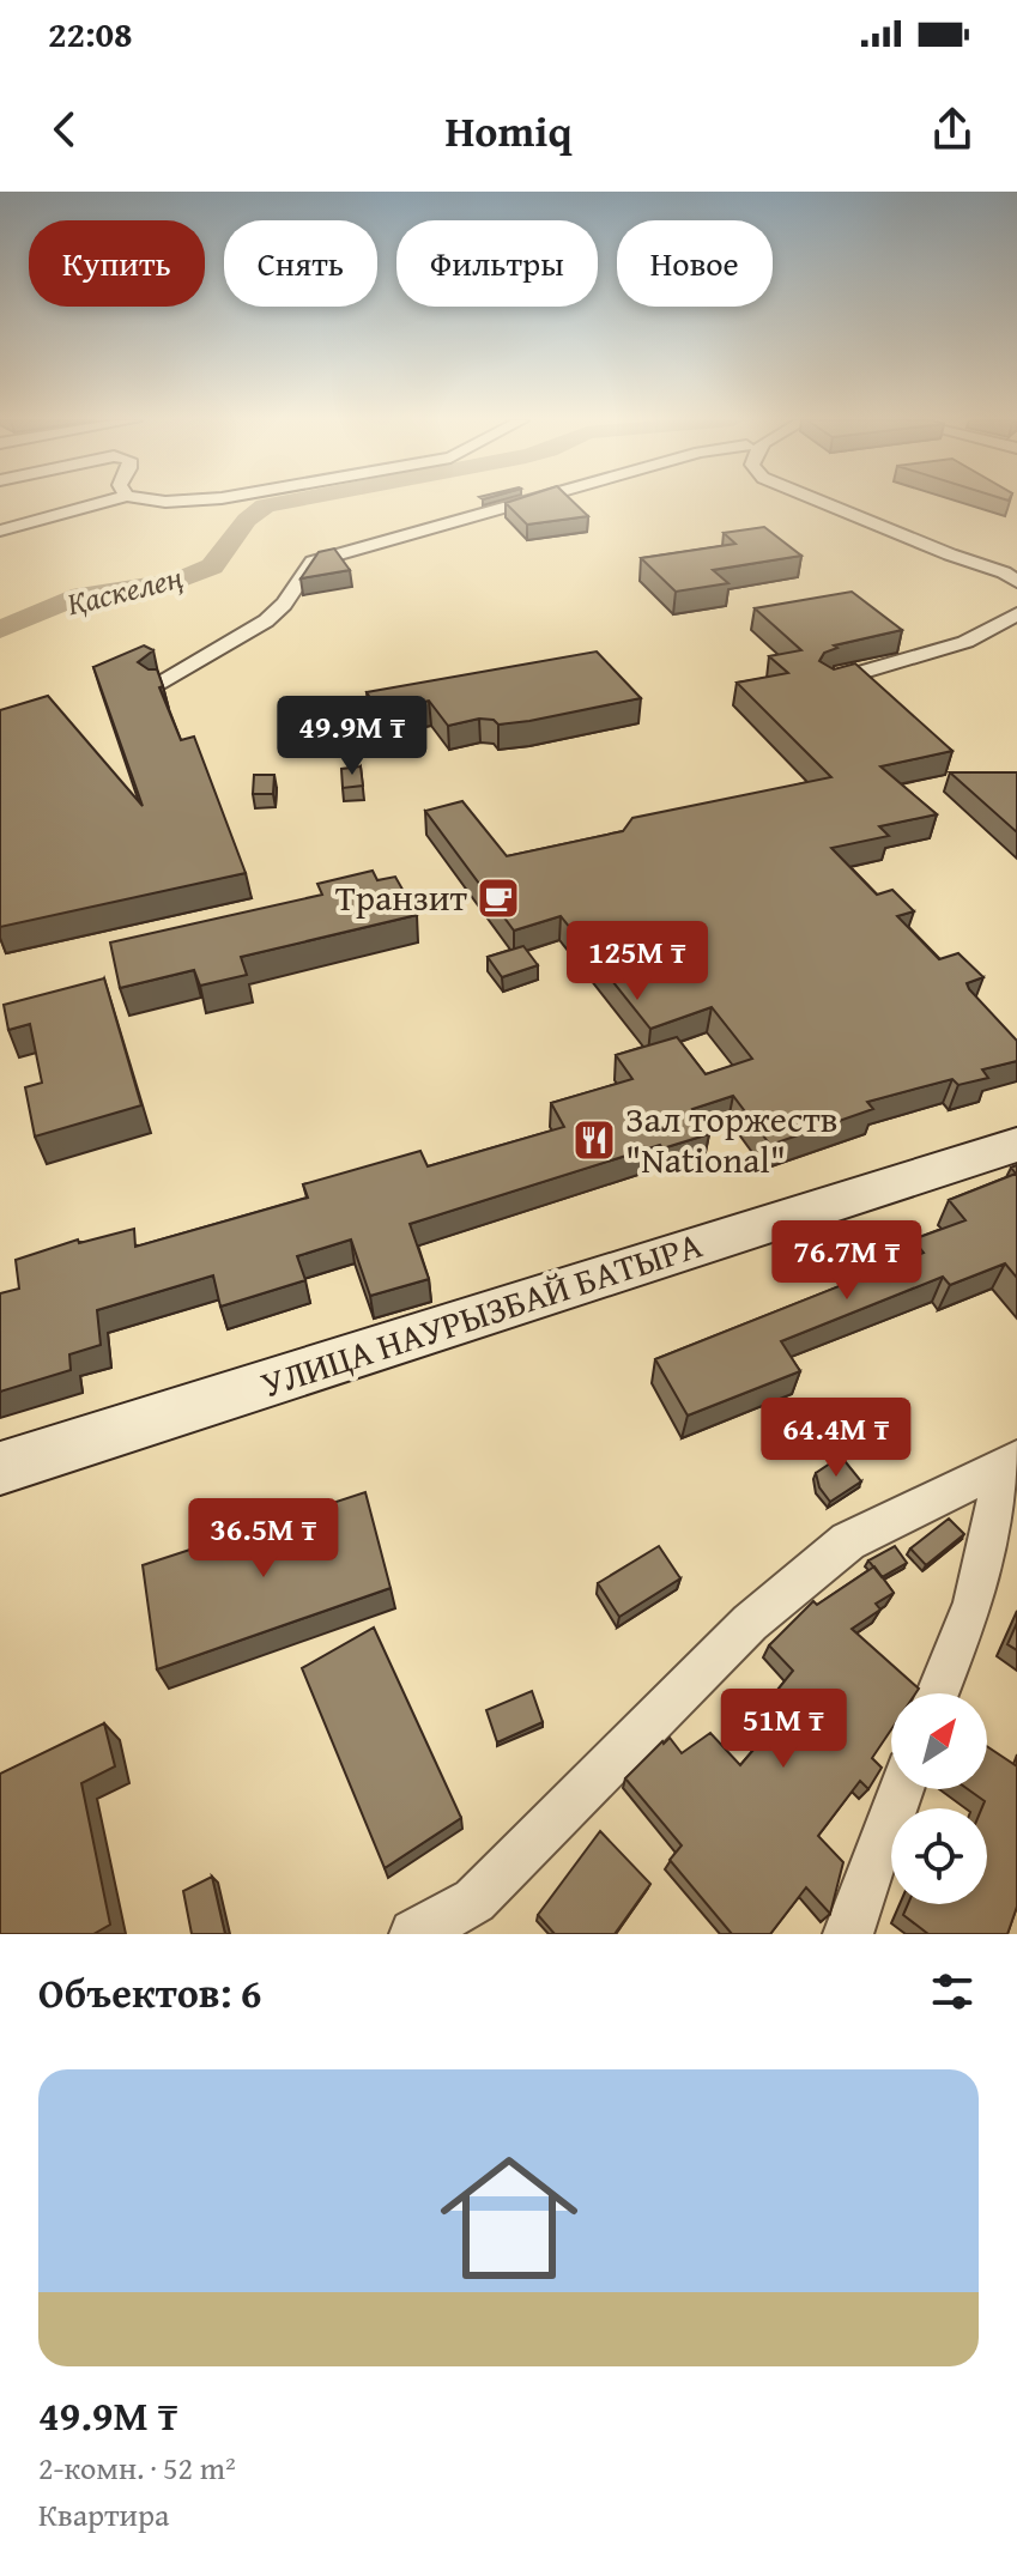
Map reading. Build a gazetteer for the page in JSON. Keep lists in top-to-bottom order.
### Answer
{
  "streets": {
    "main road": ["УЛИЦА НАУРЫЗБАЙ БАТЫРА"]
  },
  "water": ["Қаскелең"],
  "places": {
    "cafe": ["Транзит"],
    "restaurant": ["Зал торжеств \"National\""]
  },
  "north": "top right",
  "page": {
    "status": "22:08",
    "header": "Homiq",
    "chip": [
      "Купить",
      "Снять",
      "Фильтры",
      "Новое"
    ],
    "price": [
      "49.9M ₸",
      "125M ₸",
      "76.7M ₸",
      "64.4M ₸",
      "36.5M ₸",
      "51M ₸"
    ],
    "heading": "Объектов: 6",
    "list": [
      {
        "name": "49.9M ₸",
        "note": "2-комн. · 52 m² · Квартира"
      }
    ]
  }
}
